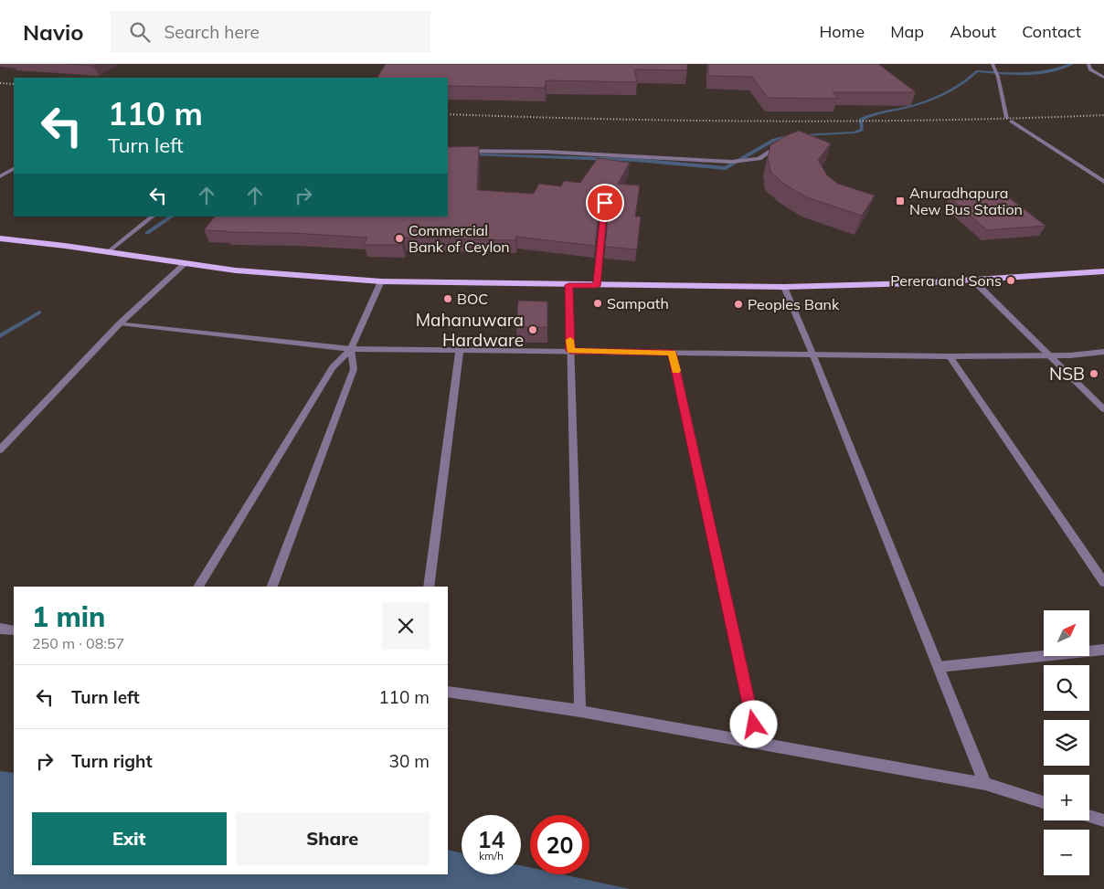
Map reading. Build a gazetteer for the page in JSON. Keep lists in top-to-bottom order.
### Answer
{
  "places": {
    "transit": ["Anuradhapura New Bus Station"],
    "other": [
      "Commercial Bank of Ceylon",
      "Perera and Sons",
      "BOC",
      "Sampath",
      "Peoples Bank",
      "Mahanuwara Hardware",
      "NSB"
    ]
  },
  "north": "top right",
  "page": {
    "header": "Navio",
    "search": "Search here",
    "nav": [
      "Home",
      "Map",
      "About",
      "Contact"
    ],
    "turn": ["110 m", "Turn left"],
    "heading": ["1 min", "250 m · 08:57"],
    "map_buttons": ["+", "−"],
    "list": [
      {
        "name": "Turn left",
        "value": "110 m"
      },
      {
        "name": "Turn right",
        "value": "30 m"
      }
    ],
    "buttons": ["Exit", "Share"],
    "speed": "14 km/h",
    "limit": "20"
  }
}
